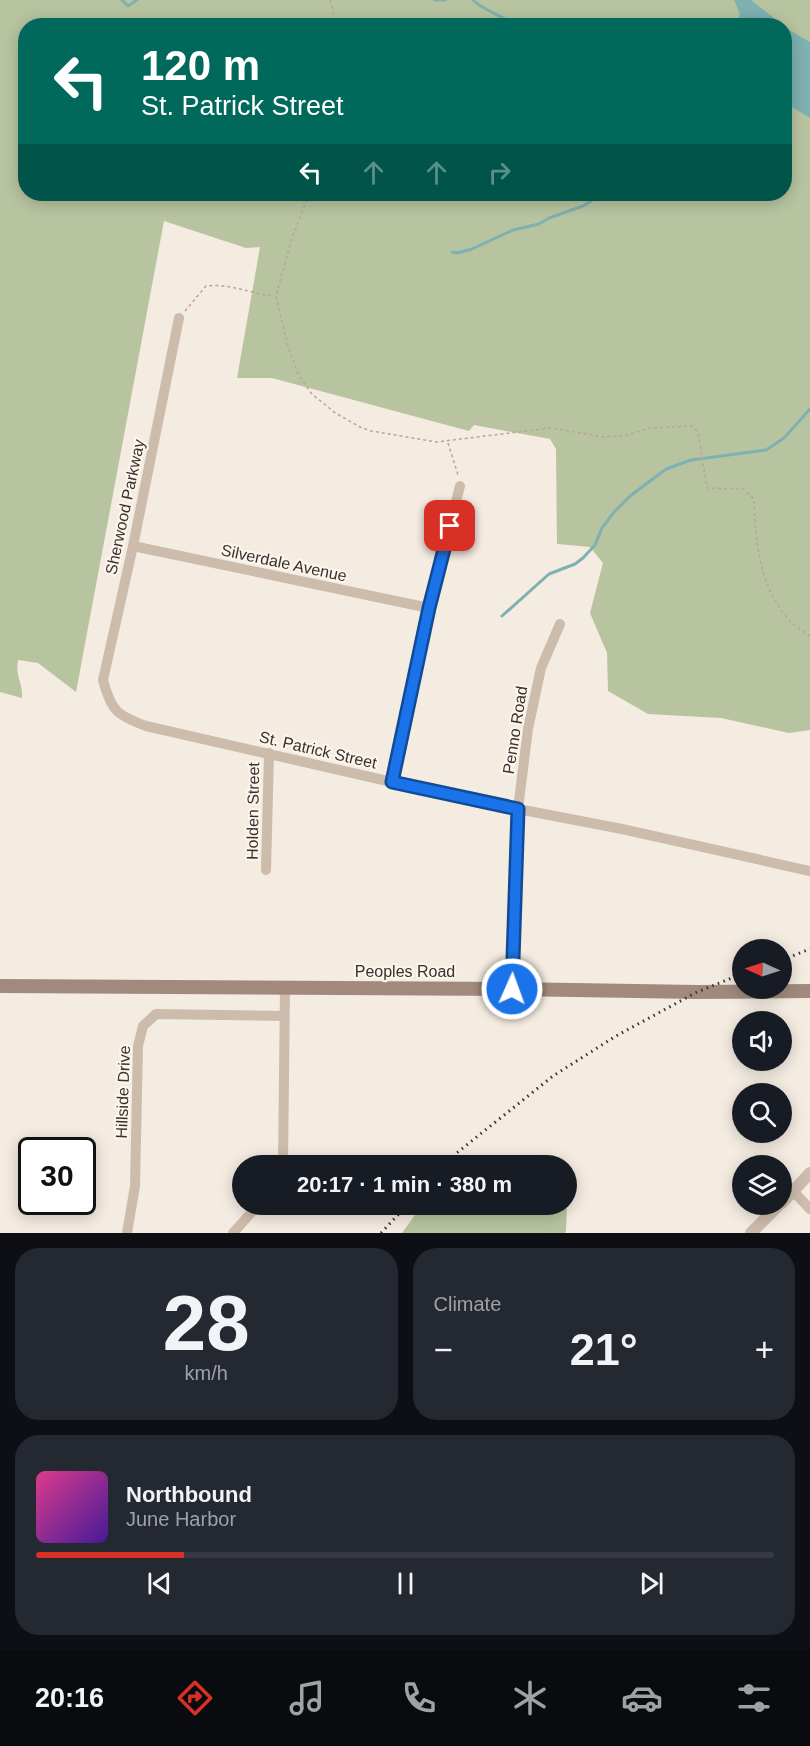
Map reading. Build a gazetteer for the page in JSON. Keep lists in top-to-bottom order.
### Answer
{
  "streets": {
    "main road": ["Peoples Road"],
    "street": [
      "Sherwood Parkway",
      "Silverdale Avenue",
      "Penno Road",
      "St. Patrick Street",
      "Holden Street",
      "Hillside Drive"
    ]
  },
  "crossings": [
    ["Sherwood Parkway", "Silverdale Avenue"],
    ["Sherwood Parkway", "St. Patrick Street"],
    ["Penno Road", "St. Patrick Street"],
    ["Penno Road", "Peoples Road"],
    ["St. Patrick Street", "Holden Street"]
  ],
  "north": "left",
  "page": {
    "turn": ["120 m", "St. Patrick Street"],
    "limit": "30",
    "trip": "20:17 · 1 min · 380 m",
    "tile": [
      ["28", "km/h"],
      "Climate"
    ],
    "heat": ["−", "21°", "+"],
    "song": ["Northbound", "June Harbor"],
    "tabs": "20:16"
  }
}
